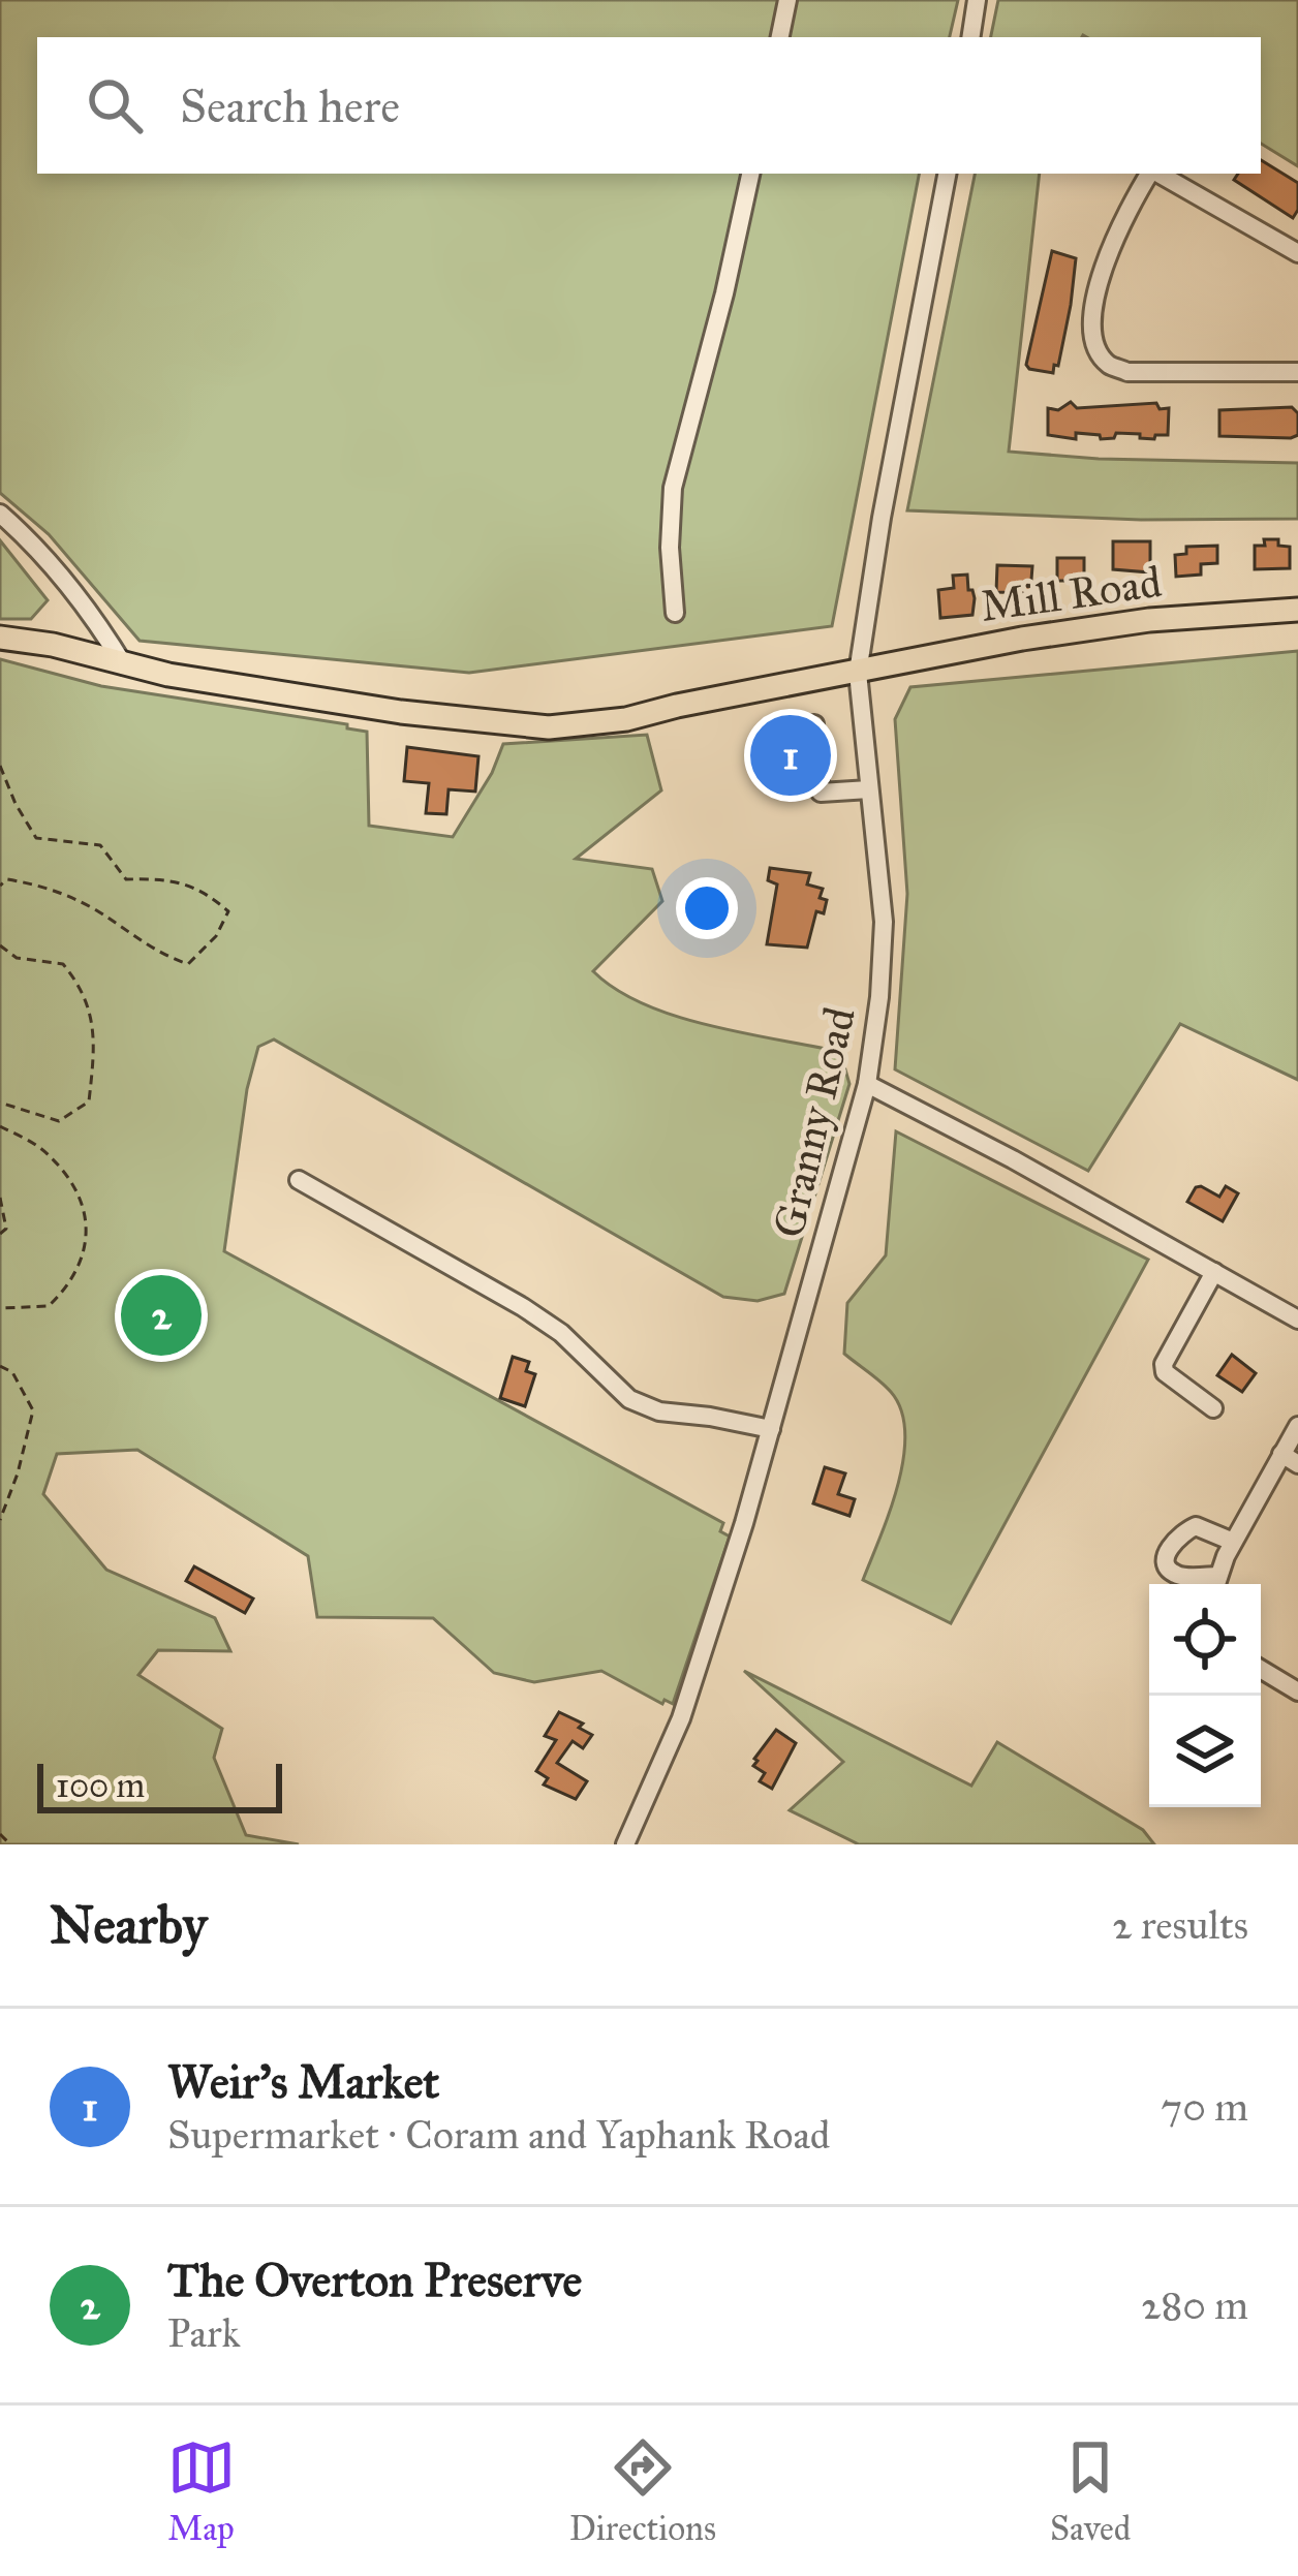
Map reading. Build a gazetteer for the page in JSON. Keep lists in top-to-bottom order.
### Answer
{
  "streets": {
    "main road": ["Mill Road"],
    "street": ["Granny Road"]
  },
  "crossings": [
    ["Mill Road", "Granny Road"]
  ],
  "scale_bar": "100 m",
  "page": {
    "search": "Search here",
    "pins": ["1", "2"],
    "scale": "100 m",
    "heading": ["Nearby", "2 results"],
    "list": [
      {
        "mark": "1",
        "name": "Weir's Market",
        "note": "Supermarket · Coram and Yaphank Road",
        "value": "70 m"
      },
      {
        "mark": "2",
        "name": "The Overton Preserve",
        "note": "Park",
        "value": "280 m"
      }
    ],
    "nav": ["Map", "Directions", "Saved"]
  }
}
